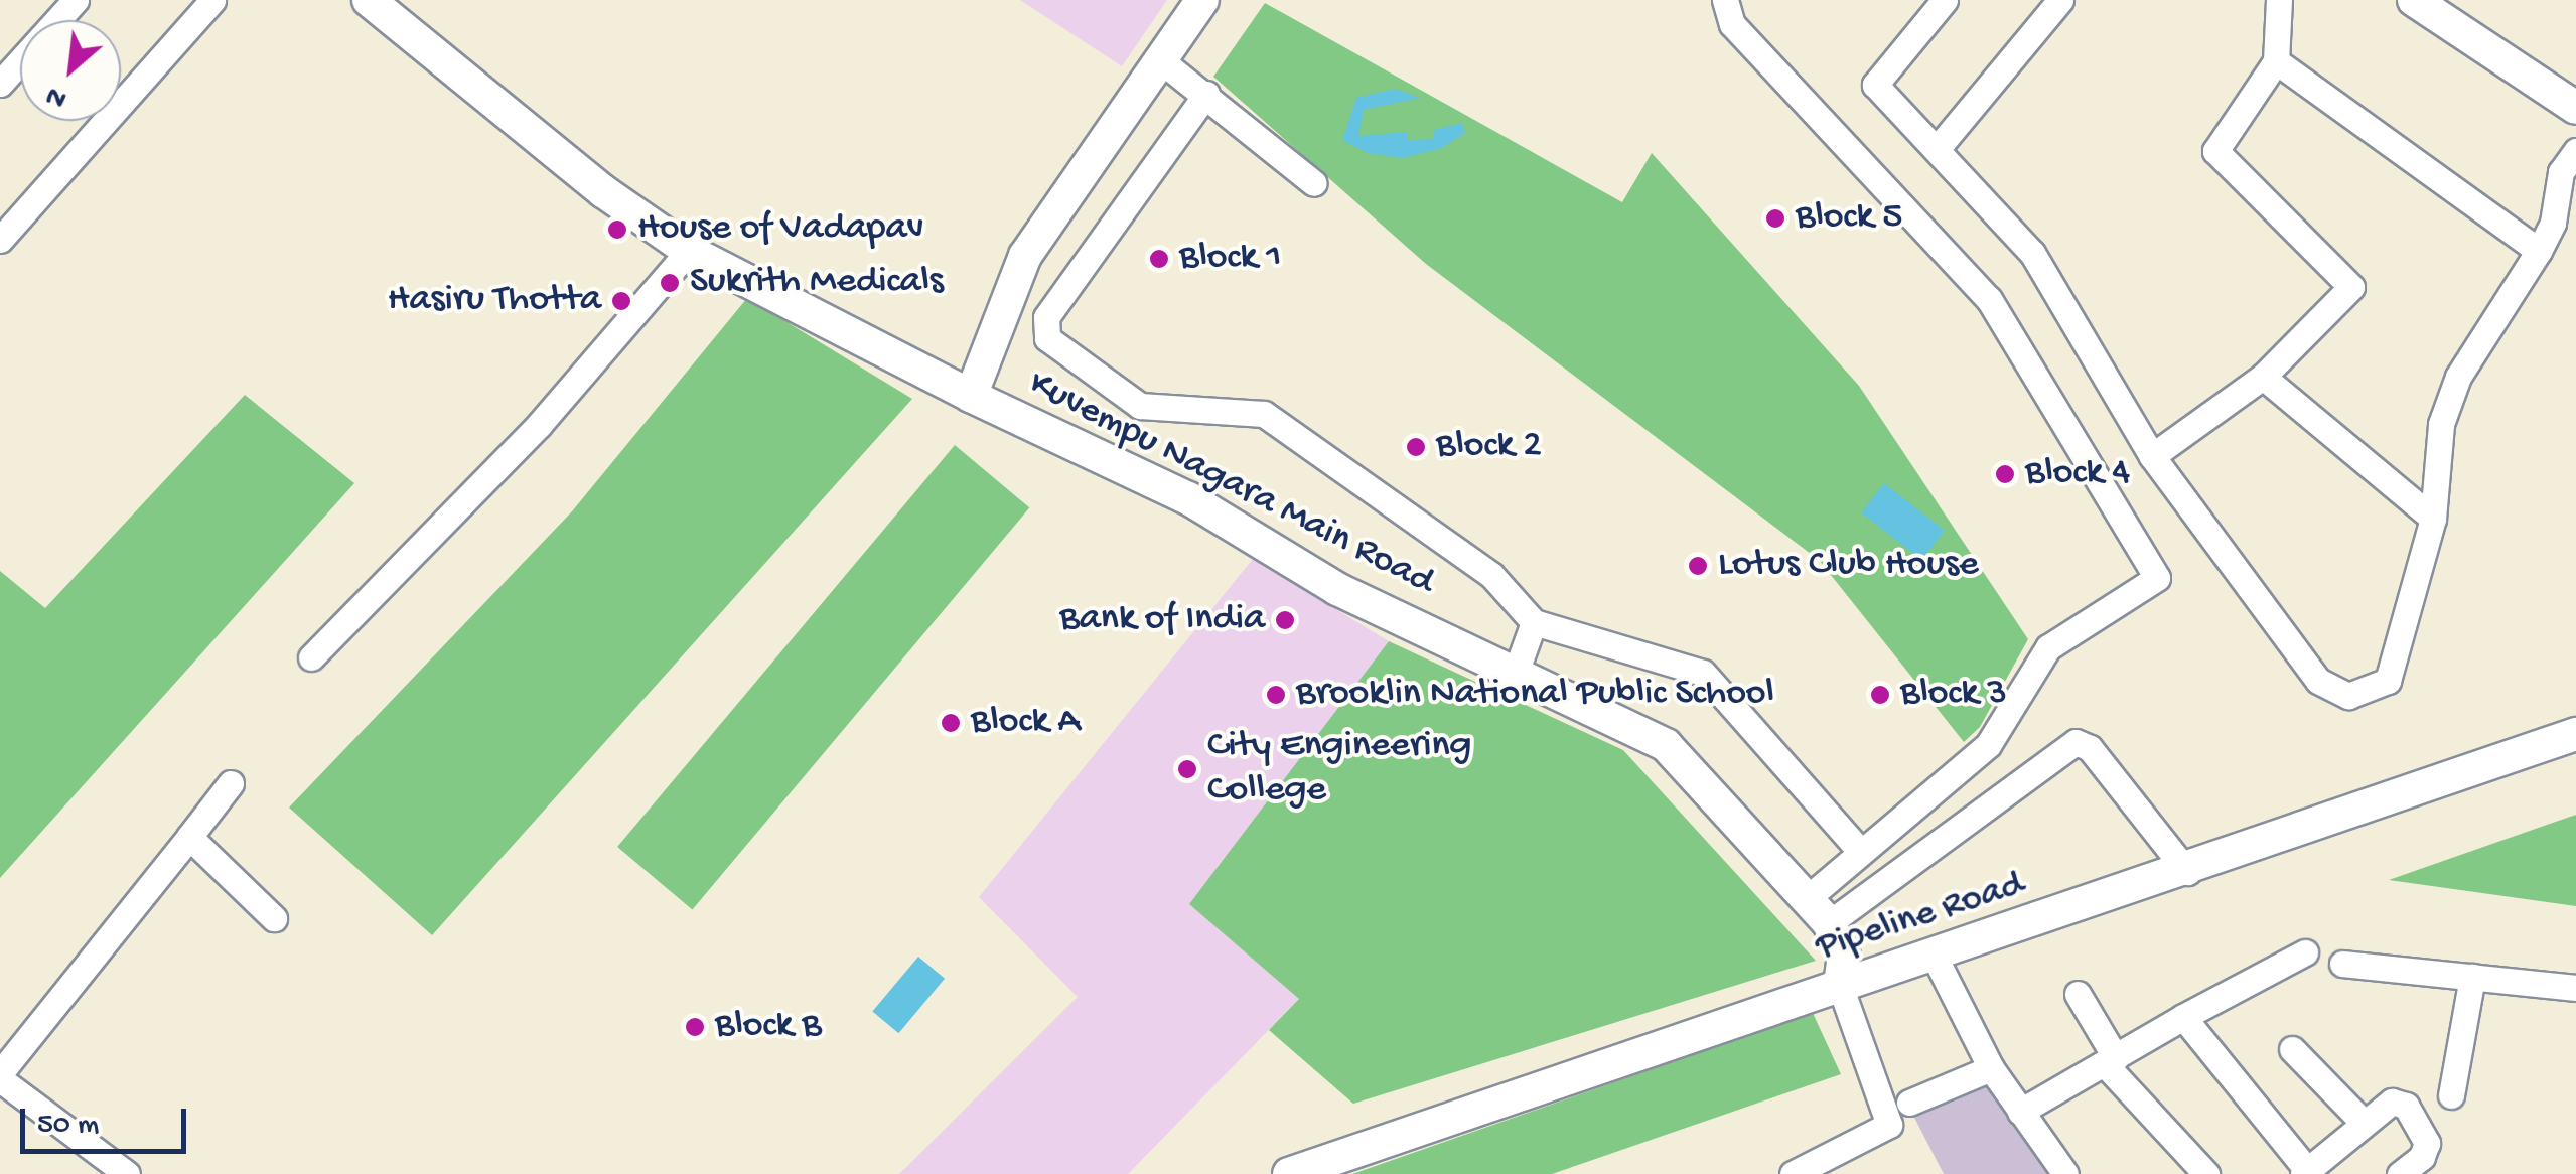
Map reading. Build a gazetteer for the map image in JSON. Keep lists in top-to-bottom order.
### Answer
{
  "streets": {
    "street": ["Kuvempu Nagara Main Road", "Pipeline Road"]
  },
  "crossings": [
    ["Kuvempu Nagara Main Road", "Pipeline Road"]
  ],
  "places": [
    "Block 5",
    "House of Vadapav",
    "Block 1",
    "Sukrith Medicals",
    "Hasiru Thotta",
    "Block 2",
    "Block 4",
    "Lotus Club House",
    "Bank of India",
    "Brooklin National Public School",
    "Block 3",
    "Block A",
    "City Engineering College",
    "Block B"
  ],
  "scale_bar": "50 m",
  "north": "bottom left"
}
